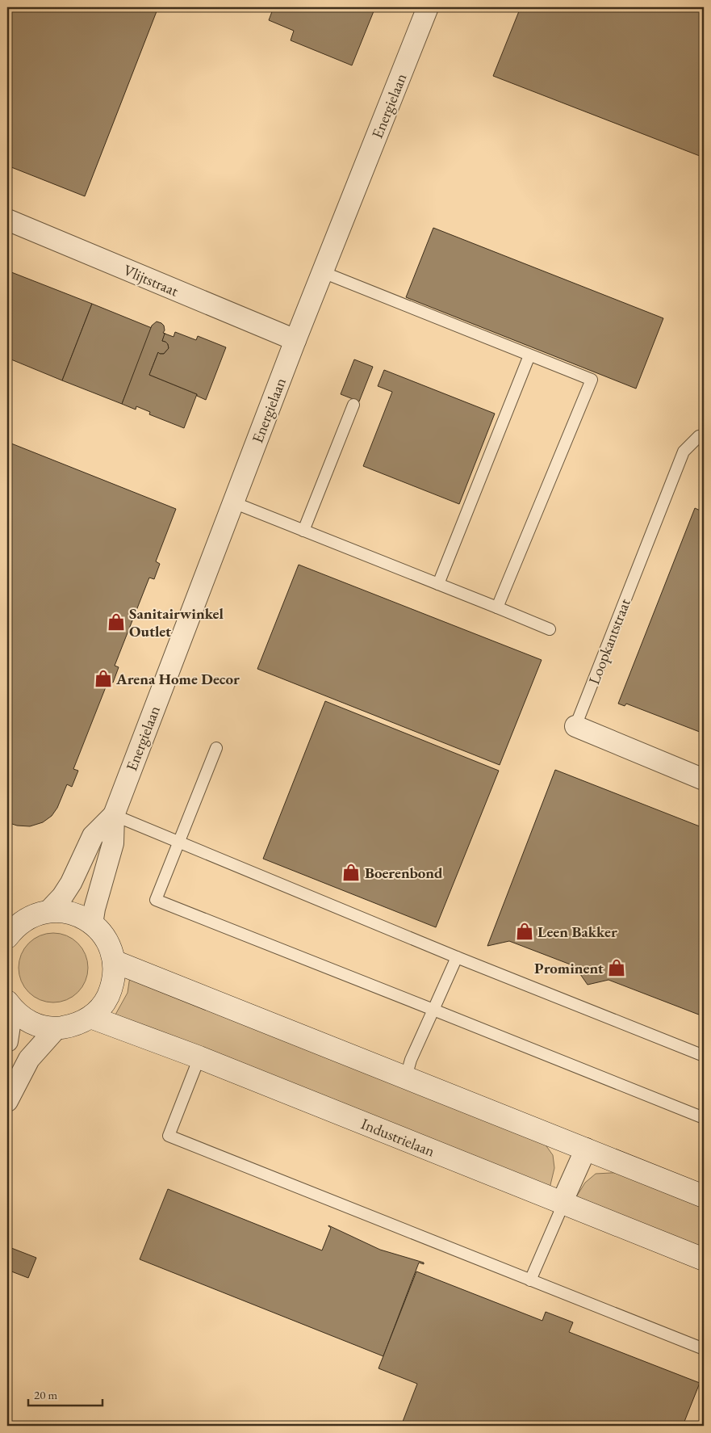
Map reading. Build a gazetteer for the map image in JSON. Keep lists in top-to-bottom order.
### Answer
{
  "streets": {
    "main road": ["Industrielaan"],
    "street": ["Energielaan", "Vlijtstraat", "Loopkantstraat"]
  },
  "crossings": [
    ["Energielaan", "Vlijtstraat"]
  ],
  "places": {
    "shop": [
      "Sanitairwinkel Outlet",
      "Arena Home Decor",
      "Boerenbond",
      "Leen Bakker",
      "Prominent"
    ]
  },
  "scale_bar": "20 m"
}
